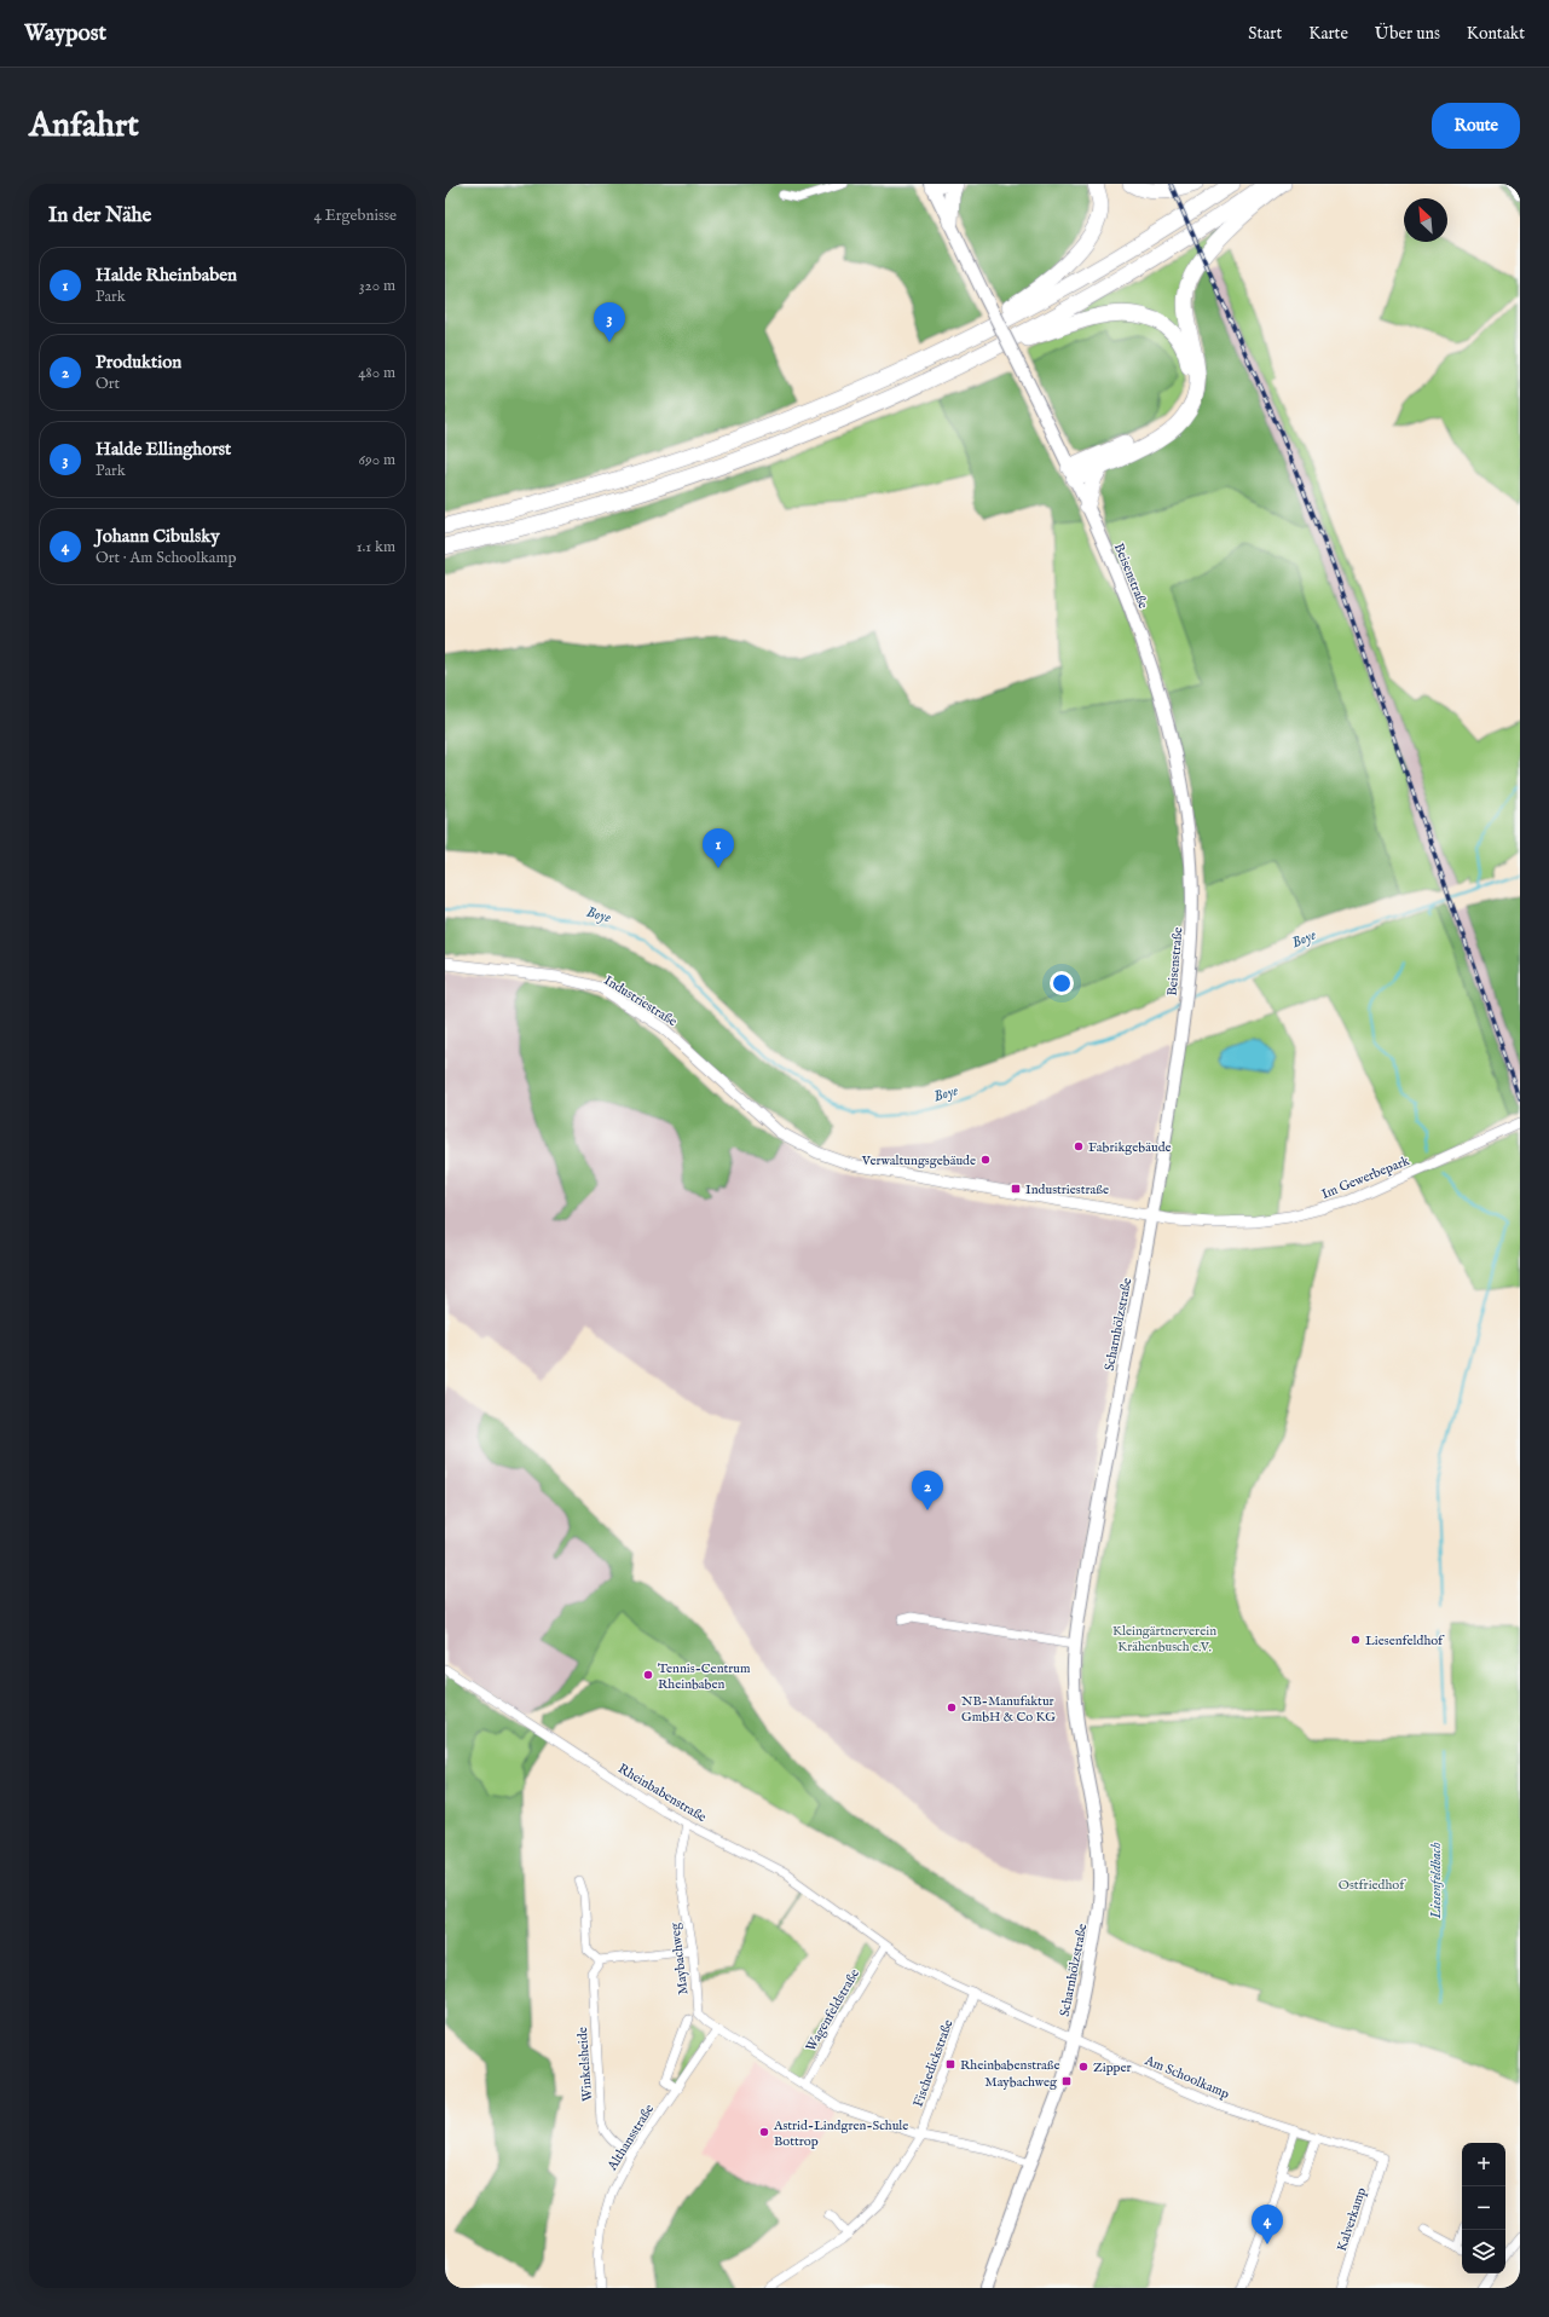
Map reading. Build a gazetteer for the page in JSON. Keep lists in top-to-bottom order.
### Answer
{
  "streets": {
    "main road": ["Beisenstraße", "Scharnhölzstraße"],
    "street": [
      "Industriestraße",
      "Im Gewerbepark",
      "Rheinbabenstraße",
      "Maybachweg",
      "Wagenfeldstraße",
      "Fischedickstraße",
      "Winkelsheide",
      "Am Schoolkamp",
      "Althansstraße",
      "Kalverkamp"
    ]
  },
  "crossings": [
    ["Beisenstraße", "Scharnhölzstraße"],
    ["Industriestraße", "Im Gewerbepark"],
    ["Industriestraße", "Scharnhölzstraße"],
    ["Im Gewerbepark", "Scharnhölzstraße"],
    ["Scharnhölzstraße", "Rheinbabenstraße"],
    ["Scharnhölzstraße", "Maybachweg"],
    ["Scharnhölzstraße", "Am Schoolkamp"],
    ["Rheinbabenstraße", "Maybachweg"],
    ["Rheinbabenstraße", "Wagenfeldstraße"],
    ["Rheinbabenstraße", "Fischedickstraße"],
    ["Rheinbabenstraße", "Am Schoolkamp"],
    ["Maybachweg", "Wagenfeldstraße"],
    ["Maybachweg", "Fischedickstraße"],
    ["Maybachweg", "Althansstraße"],
    ["Winkelsheide", "Althansstraße"],
    ["Am Schoolkamp", "Kalverkamp"]
  ],
  "water": ["Boye", "Liesenfeldbach"],
  "parks": ["Kleingärtnerverein Krähenbusch e.V.", "Ostfriedhof"],
  "places": {
    "other": [
      "Fabrikgebäude",
      "Verwaltungsgebäude",
      "Liesenfeldhof",
      "Tennis-Centrum Rheinbaben",
      "NB-Manufaktur GmbH & Co KG",
      "Zipper",
      "Astrid-Lindgren-Schule Bottrop"
    ],
    "transit": ["Industriestraße", "Rheinbabenstraße", "Maybachweg"]
  },
  "north": "top left",
  "page": {
    "header": "Waypost",
    "nav": [
      "Start",
      "Karte",
      "Über uns",
      "Kontakt"
    ],
    "buttons": "Route",
    "title": "Anfahrt",
    "heading": ["In der Nähe", "4 Ergebnisse"],
    "list": [
      {
        "mark": "1",
        "name": "Halde Rheinbaben",
        "note": "Park",
        "value": "320 m"
      },
      {
        "mark": "2",
        "name": "Produktion",
        "note": "Ort",
        "value": "480 m"
      },
      {
        "mark": "3",
        "name": "Halde Ellinghorst",
        "note": "Park",
        "value": "690 m"
      },
      {
        "mark": "4",
        "name": "Johann Cibulsky",
        "note": "Ort · Am Schoolkamp",
        "value": "1.1 km"
      }
    ],
    "pins": [
      "3",
      "1",
      "2",
      "4"
    ],
    "map_buttons": ["+", "−"]
  }
}
